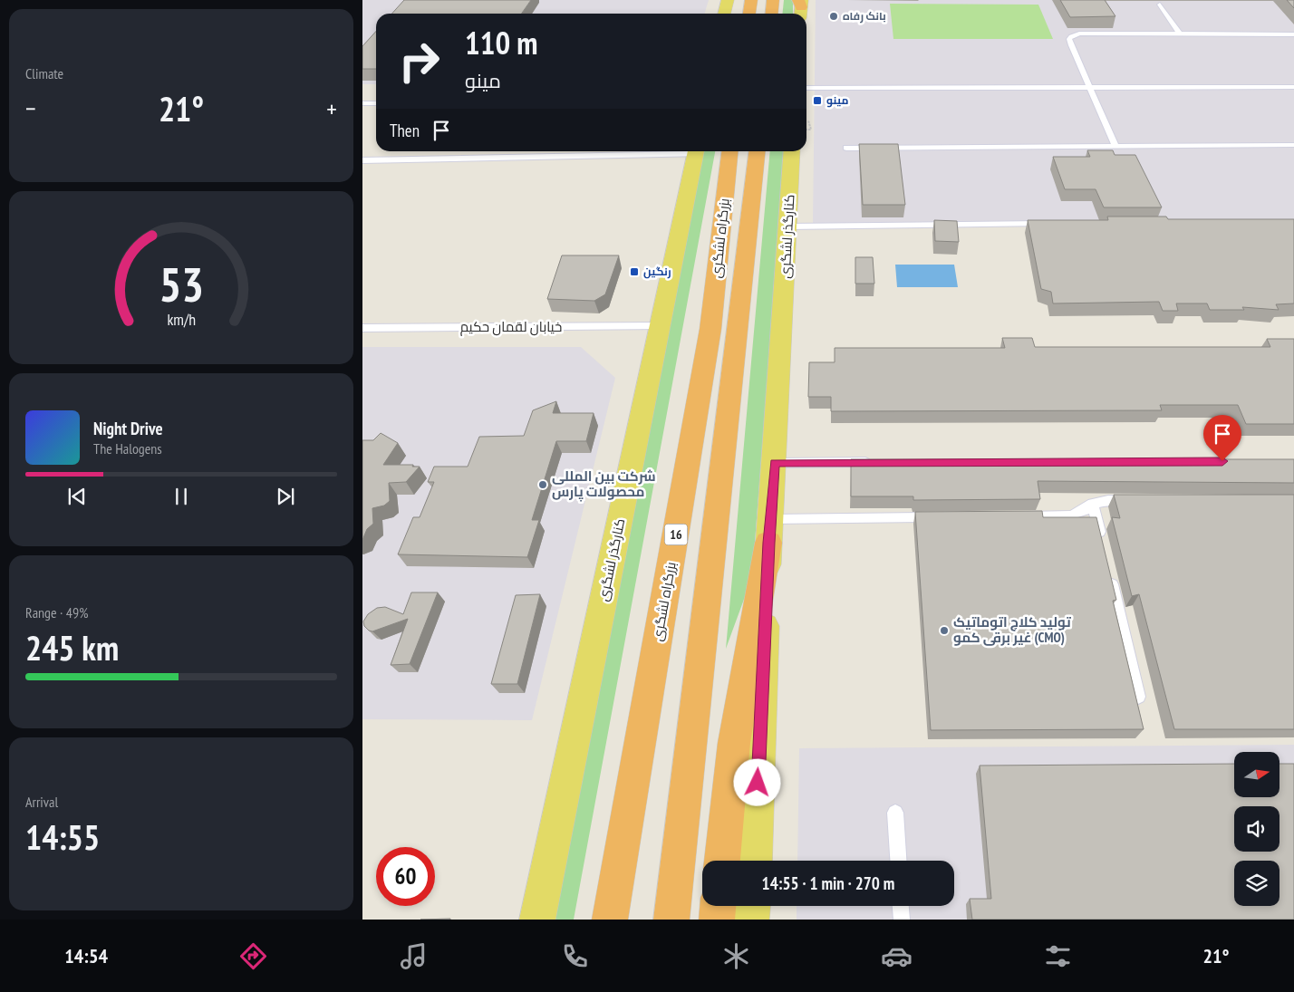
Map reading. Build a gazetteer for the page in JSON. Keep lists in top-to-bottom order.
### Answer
{
  "streets": {
    "highway": ["بزرگراه لشگری", "16"],
    "main road": ["کنارگذر لشگری"],
    "lane": ["خیابان لقمان حکیم"]
  },
  "crossings": [
    ["کنارگذر لشگری", "خیابان لقمان حکیم"]
  ],
  "places": {
    "other": ["بانک رفاه", "شرکت بین المللی محصولات پارس", "تولید کلاچ اتوماتیک غیر برقی کمو (CMO)"],
    "transit": ["مینو", "رنگین"]
  },
  "north": "right",
  "page": {
    "tile": [
      "Climate",
      ["Range · 49%", "245 km"],
      ["Arrival", "14:55"]
    ],
    "turn": ["110 m", "مینو"],
    "heat": ["−", "21°", "+"],
    "then": "Then",
    "song": ["Night Drive", "The Halogens"],
    "limit": "60",
    "trip": "14:55 · 1 min · 270 m",
    "tabs": ["14:54", "21°"],
    "gauge": ["53", "km/h"]
  }
}
